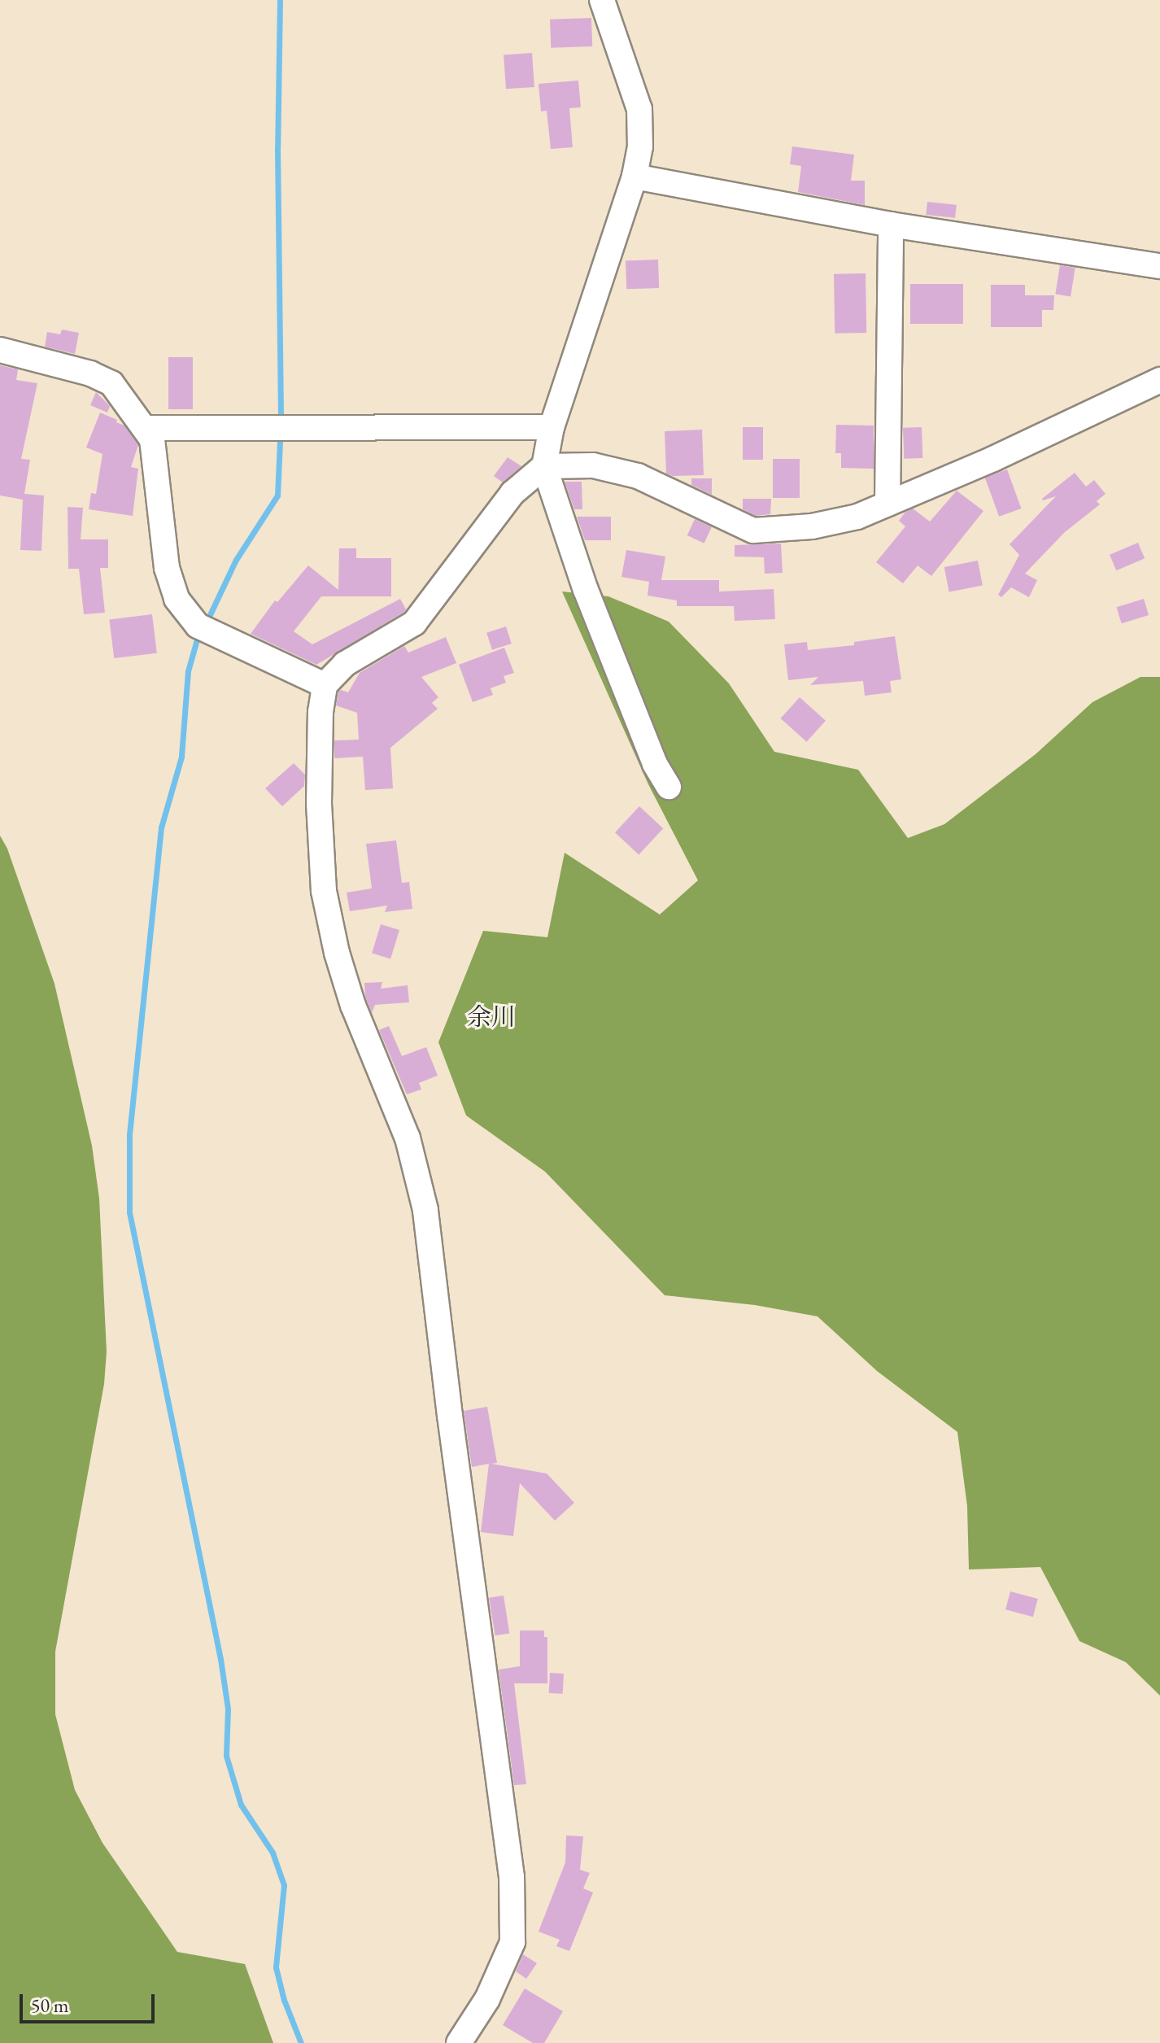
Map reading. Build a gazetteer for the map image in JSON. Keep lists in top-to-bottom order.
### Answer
{
  "districts": ["余川"],
  "scale_bar": "50 m"
}
